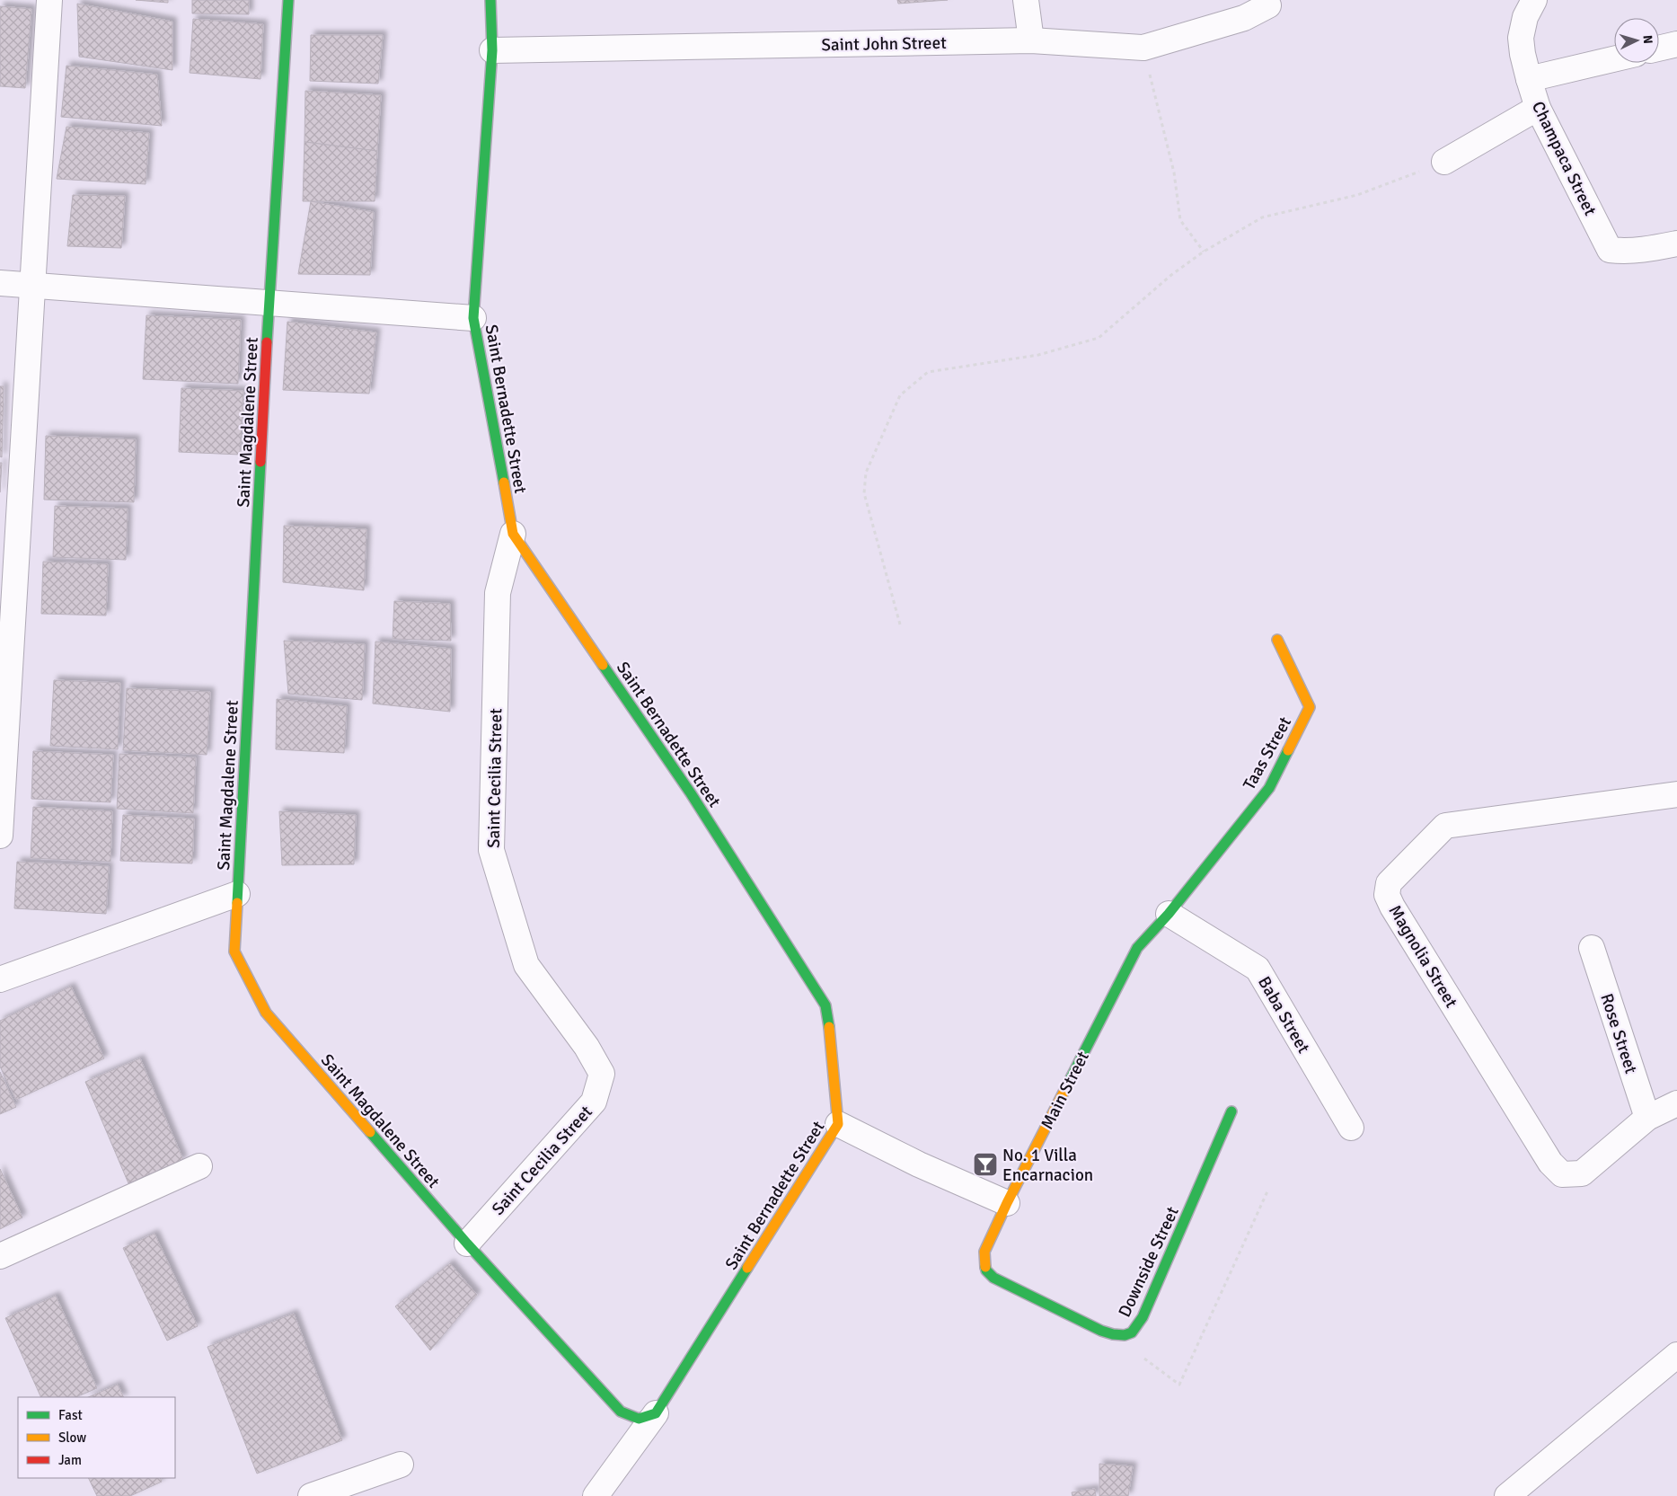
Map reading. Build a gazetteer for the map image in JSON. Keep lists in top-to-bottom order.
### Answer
{
  "streets": {
    "street": [
      "Saint John Street",
      "Champaca Street",
      "Saint Bernadette Street",
      "Saint Magdalene Street",
      "Taas Street",
      "Saint Cecilia Street",
      "Magnolia Street",
      "Baba Street",
      "Rose Street",
      "Main Street",
      "Downside Street"
    ]
  },
  "crossings": [
    ["Saint John Street", "Saint Bernadette Street"],
    ["Saint Bernadette Street", "Saint Magdalene Street"],
    ["Saint Bernadette Street", "Saint Cecilia Street"],
    ["Saint Magdalene Street", "Saint Cecilia Street"],
    ["Taas Street", "Baba Street"],
    ["Taas Street", "Main Street"],
    ["Magnolia Street", "Rose Street"],
    ["Baba Street", "Main Street"],
    ["Main Street", "Downside Street"]
  ],
  "places": {
    "bar": ["No. 1 Villa Encarnacion"]
  },
  "legend": ["Fast", "Slow", "Jam"],
  "north": "right"
}
